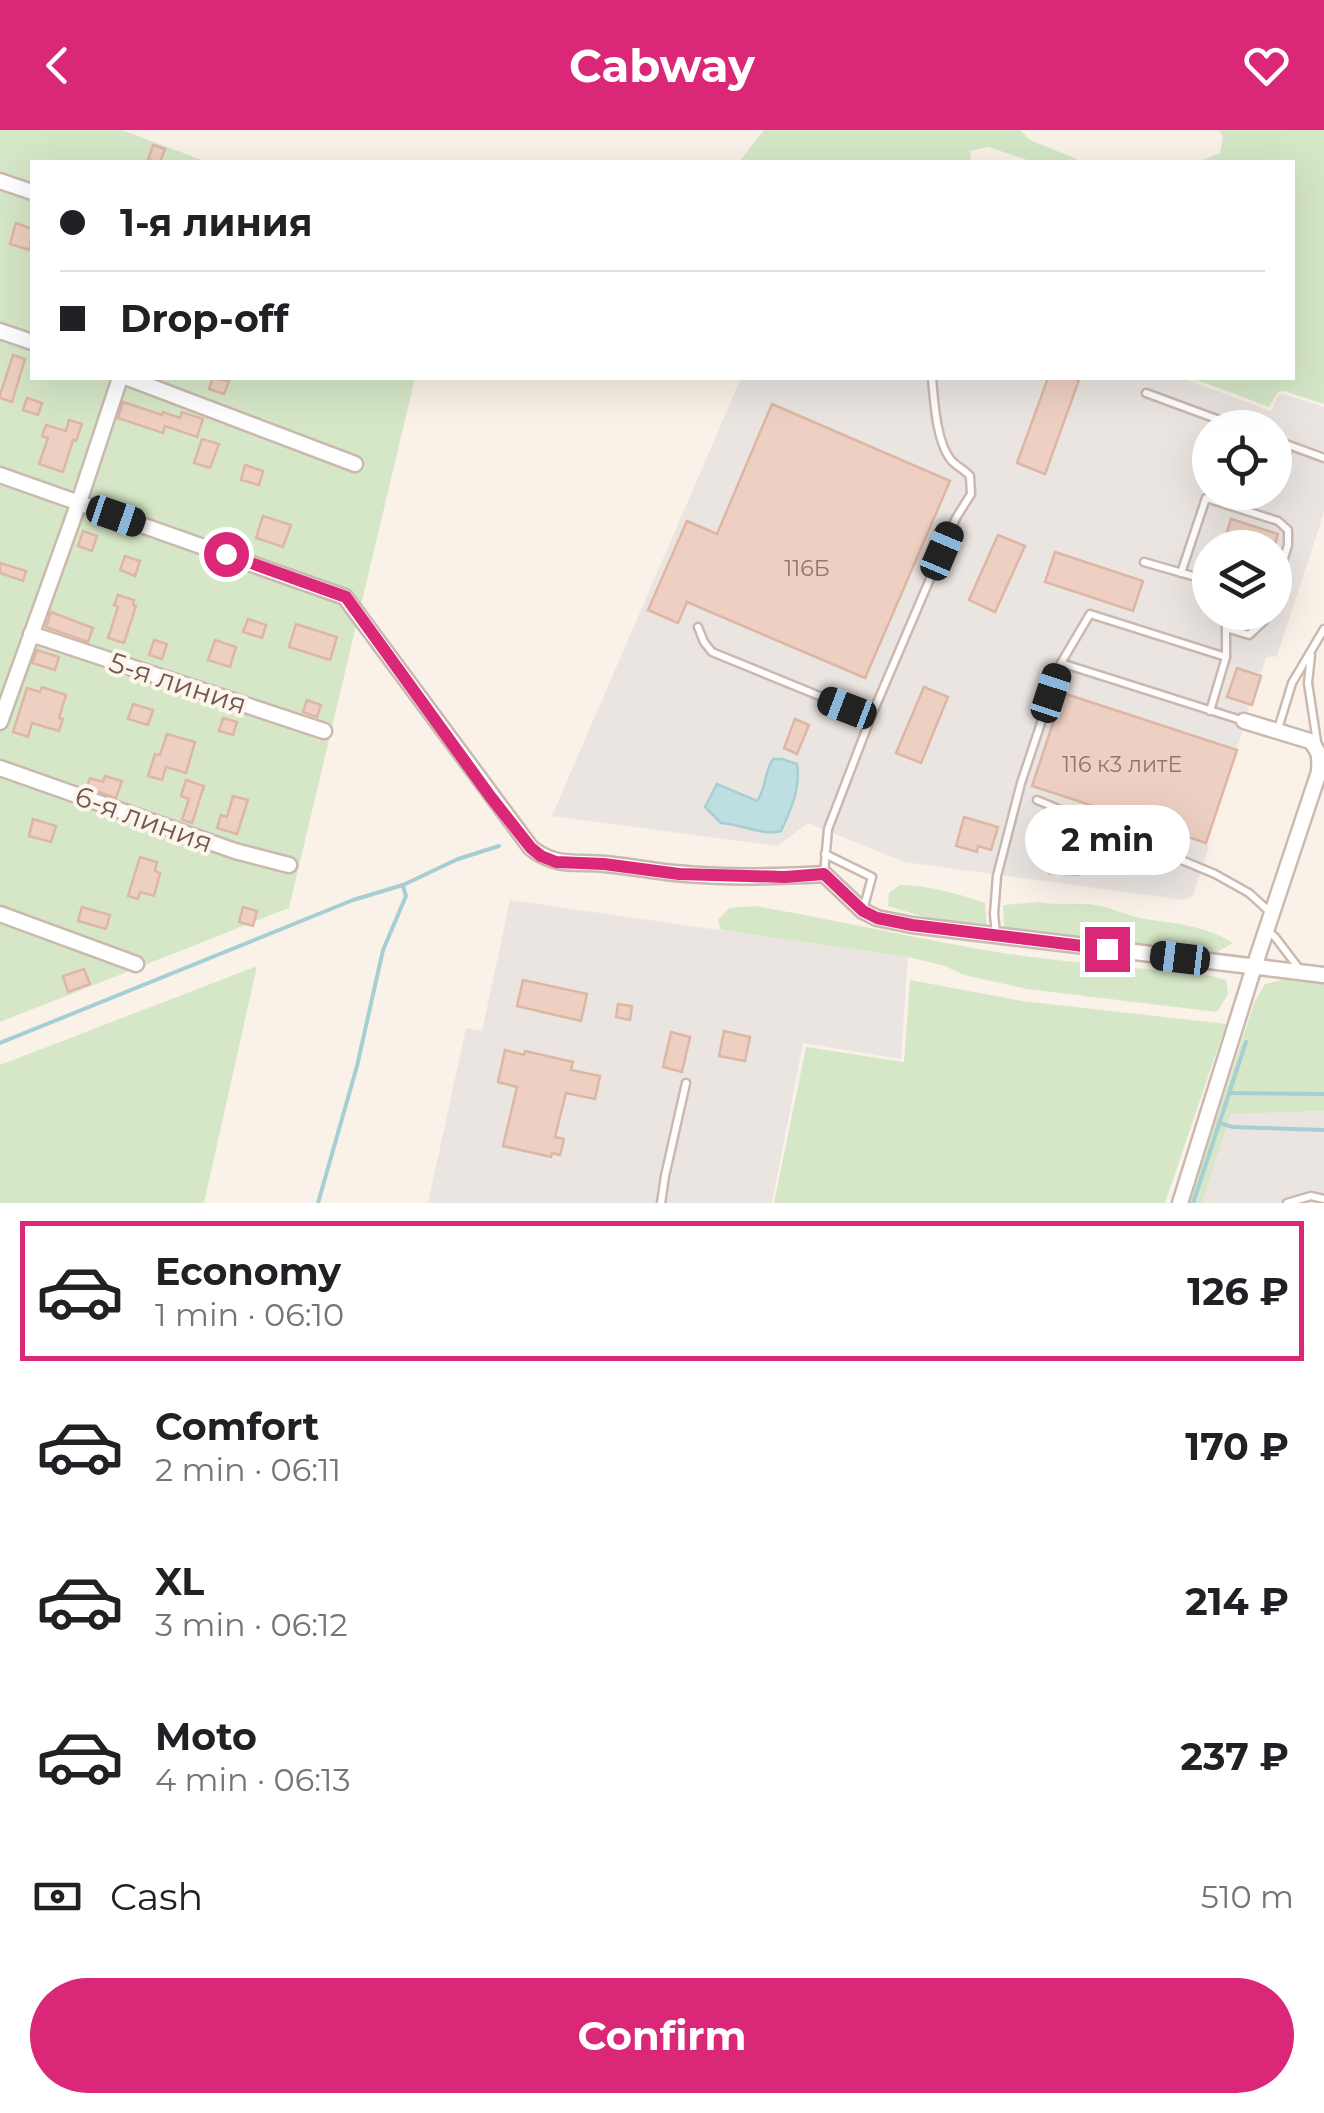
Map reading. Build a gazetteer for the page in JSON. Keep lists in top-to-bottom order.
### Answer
{
  "streets": {
    "street": ["5-я линия", "6-я линия"]
  },
  "house_numbers": ["116Б", "116 к3 литЕ"],
  "page": {
    "header": "Cabway",
    "banner": ["1-я линия", "Drop-off"],
    "bubble": "2 min",
    "list": [
      {
        "name": "Economy",
        "note": "1 min · 06:10",
        "value": "126 ₽"
      },
      {
        "name": "Comfort",
        "note": "2 min · 06:11",
        "value": "170 ₽"
      },
      {
        "name": "XL",
        "note": "3 min · 06:12",
        "value": "214 ₽"
      },
      {
        "name": "Moto",
        "note": "4 min · 06:13",
        "value": "237 ₽"
      }
    ],
    "pay": ["Cash", "510 m"],
    "buttons": "Confirm"
  }
}
